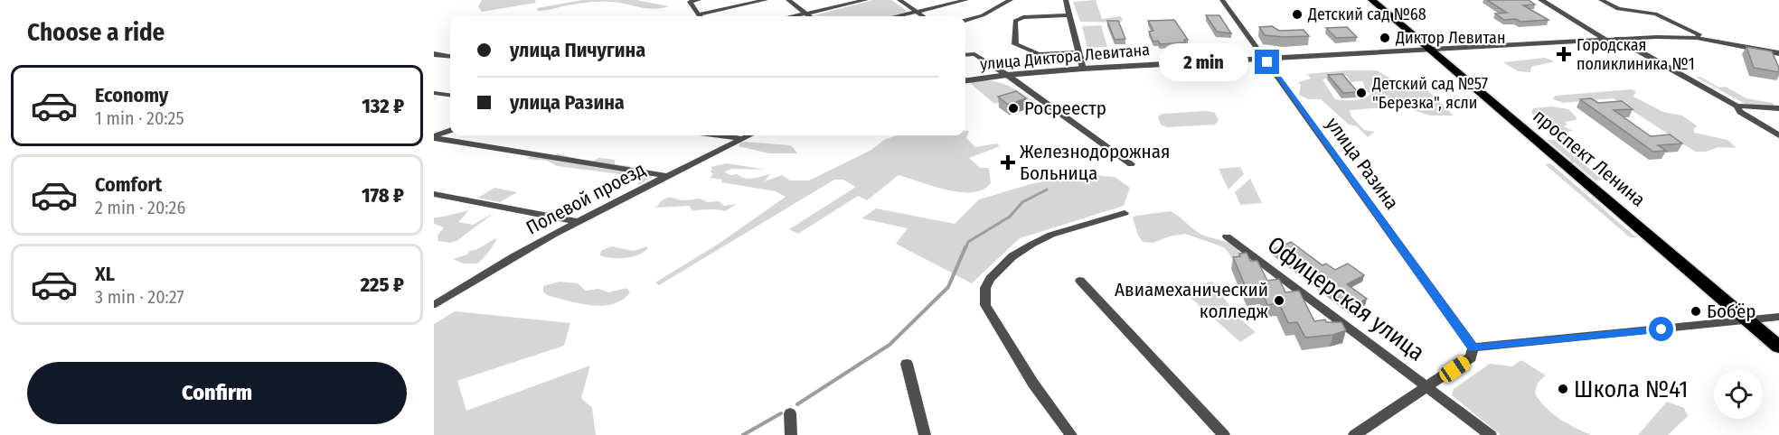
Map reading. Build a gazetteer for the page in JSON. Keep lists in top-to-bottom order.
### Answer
{
  "streets": {
    "main road": ["проспект Ленина"],
    "street": [
      "улица Диктора Левитана",
      "улица Разина",
      "Полевой проезд",
      "Офицерская улица"
    ]
  },
  "crossings": [
    ["улица Диктора Левитана", "проспект Ленина"],
    ["улица Диктора Левитана", "улица Разина"]
  ],
  "places": {
    "other": [
      "Детский сад №68",
      "Диктор Левитан",
      "Детский сад №57 \"Березка\", ясли",
      "Росреестр",
      "Авиамеханический колледж",
      "Бобёр",
      "Школа №41"
    ],
    "health": ["Городская поликлиника №1", "Железнодорожная Больница"]
  },
  "page": {
    "heading": "Choose a ride",
    "banner": ["улица Пичугина", "улица Разина"],
    "bubble": "2 min",
    "list": [
      {
        "name": "Economy",
        "note": "1 min · 20:25",
        "value": "132 ₽"
      },
      {
        "name": "Comfort",
        "note": "2 min · 20:26",
        "value": "178 ₽"
      },
      {
        "name": "XL",
        "note": "3 min · 20:27",
        "value": "225 ₽"
      }
    ],
    "buttons": "Confirm"
  }
}
